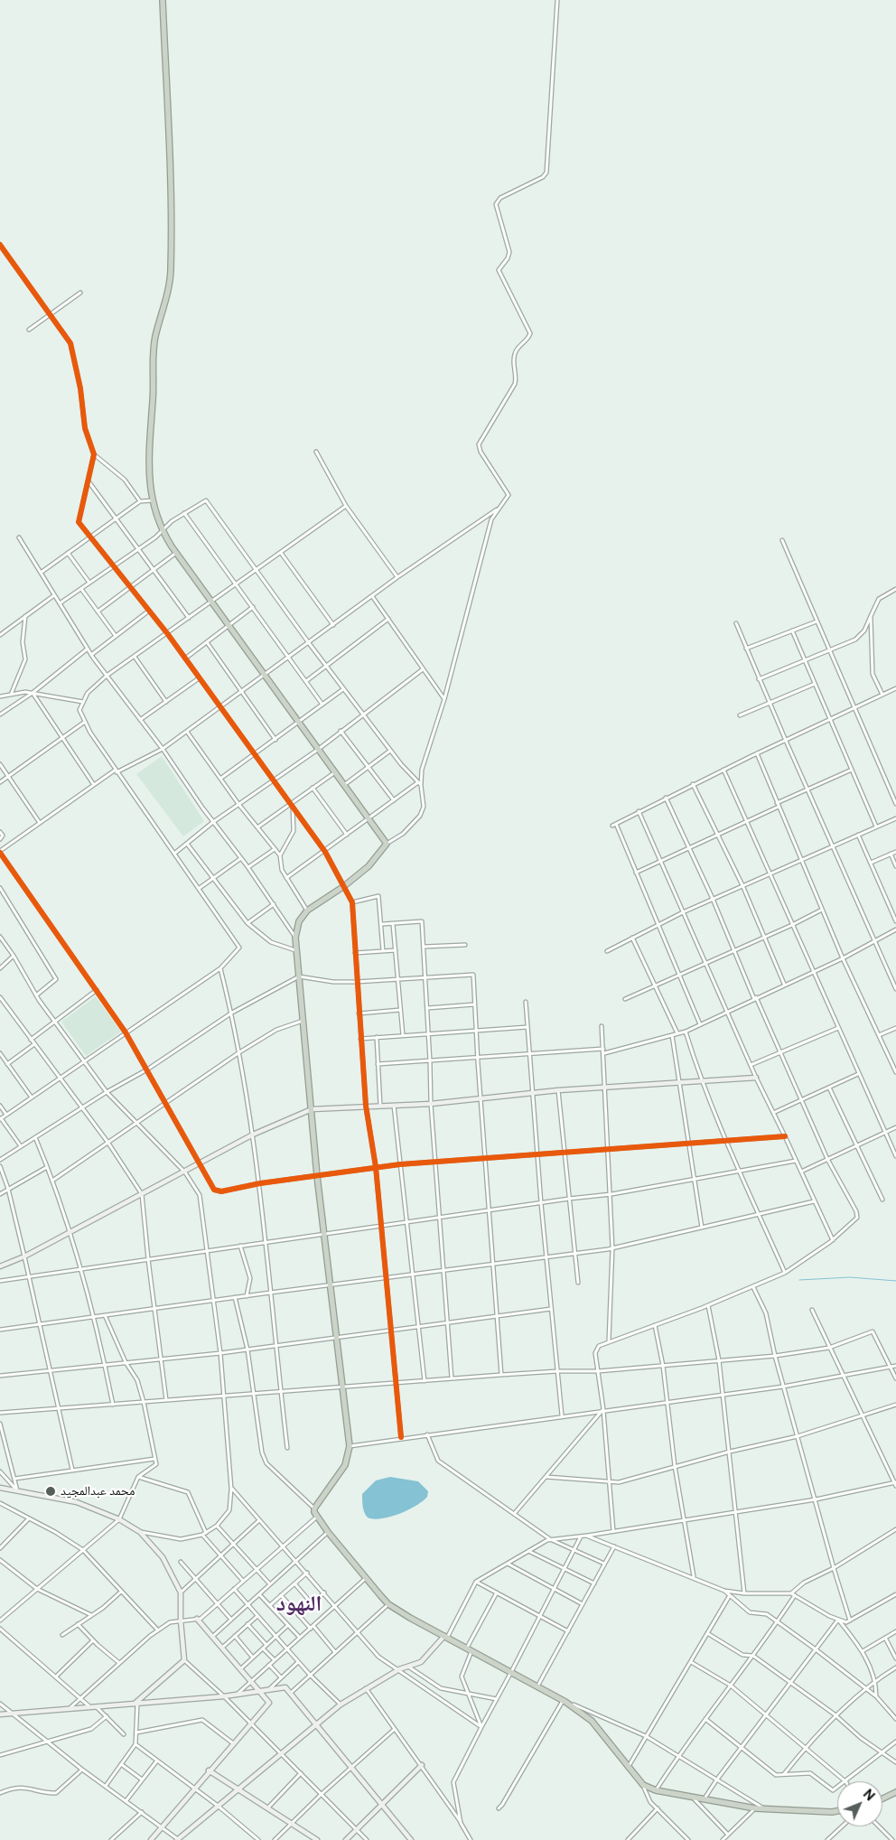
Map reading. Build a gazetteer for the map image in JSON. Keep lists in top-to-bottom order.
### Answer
{
  "districts": ["النهود"],
  "places": ["محمد عبدالمجيد"],
  "north": "top right"
}
